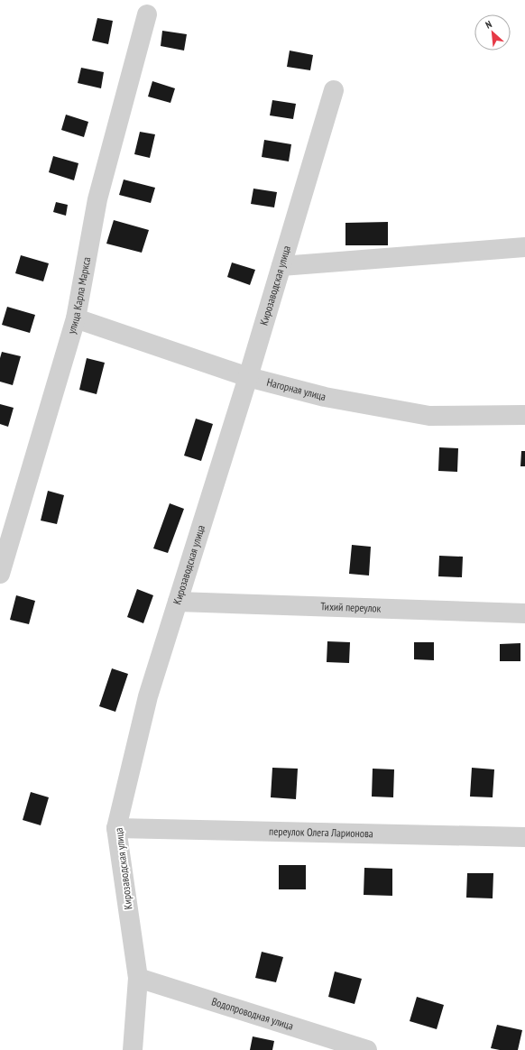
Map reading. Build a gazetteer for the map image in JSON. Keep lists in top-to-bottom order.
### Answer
{
  "streets": {
    "street": [
      "Кирозаводская улица",
      "улица Карла Маркса",
      "Нагорная улица",
      "Тихий переулок",
      "переулок Олега Ларионова",
      "Водопроводная улица"
    ]
  },
  "crossings": [
    ["Кирозаводская улица", "Нагорная улица"],
    ["Кирозаводская улица", "Тихий переулок"],
    ["Кирозаводская улица", "переулок Олега Ларионова"],
    ["Кирозаводская улица", "Водопроводная улица"],
    ["улица Карла Маркса", "Нагорная улица"]
  ],
  "north": "top left"
}
